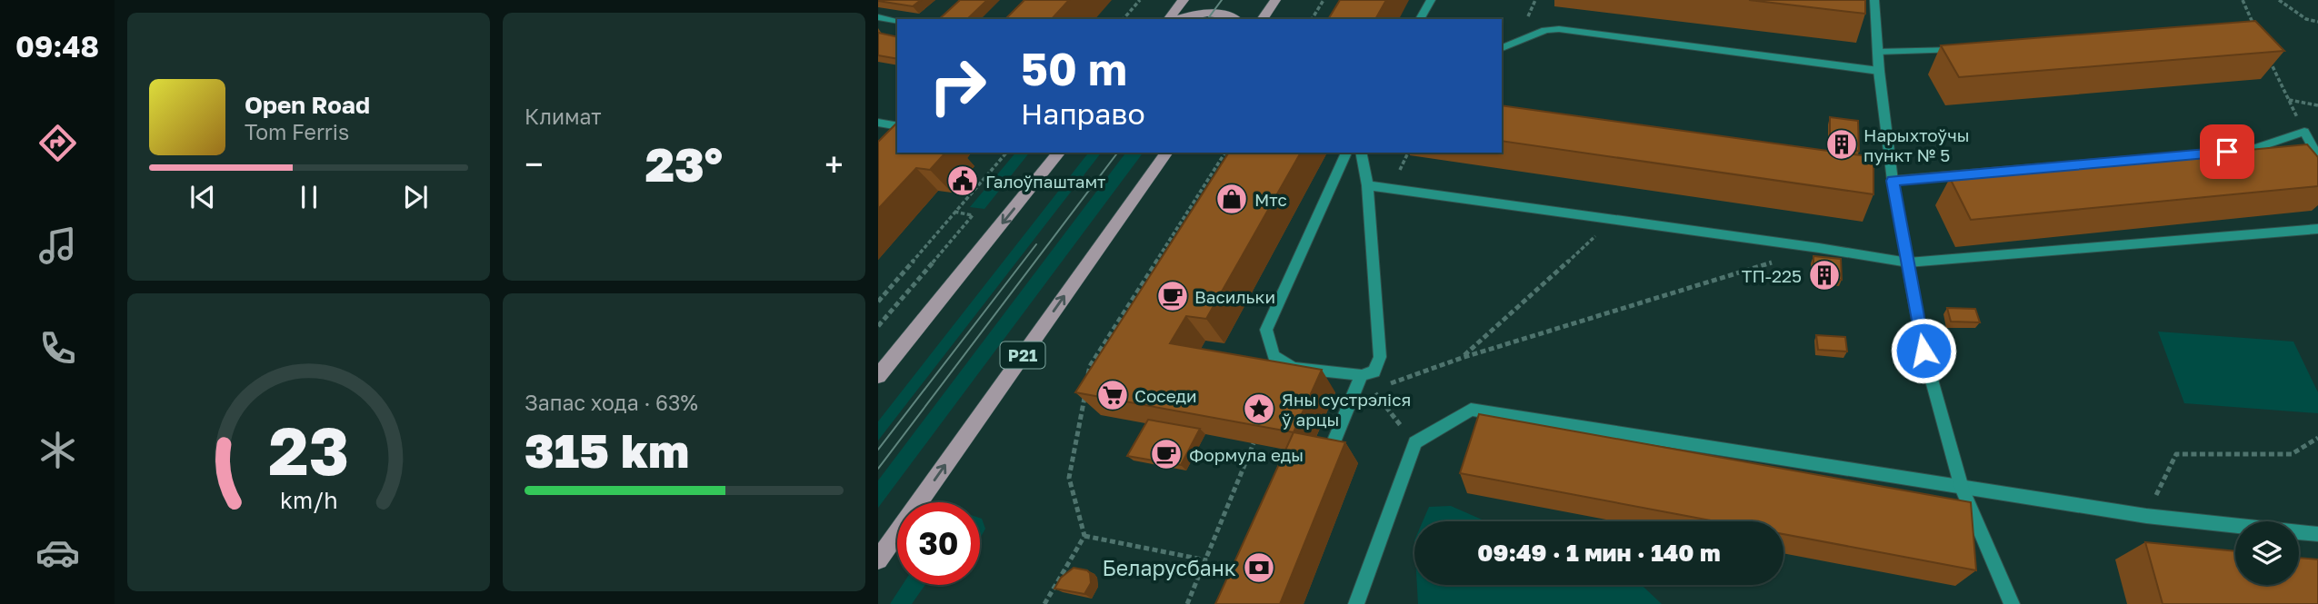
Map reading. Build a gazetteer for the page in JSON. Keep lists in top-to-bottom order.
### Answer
{
  "streets": {
    "main road": ["Р21"]
  },
  "places": {
    "building": ["Нарыхтоўчы пункт № 5", "ТП-225"],
    "public building": ["Галоўпаштамт"],
    "shop": ["Мтс"],
    "cafe": ["Васильки", "Формула еды"],
    "supermarket": ["Соседи"],
    "place": ["Яны сустрэліся ў арцы"],
    "bank": ["Беларусбанк"]
  },
  "page": {
    "tabs": "09:48",
    "tile": [
      "Климат",
      ["Запас хода · 63%", "315 km"]
    ],
    "turn": ["50 m", "Направо"],
    "song": ["Open Road", "Tom Ferris"],
    "heat": ["−", "23°", "+"],
    "limit": "30",
    "trip": "09:49 · 1 мин · 140 m",
    "gauge": ["23", "km/h"]
  }
}
